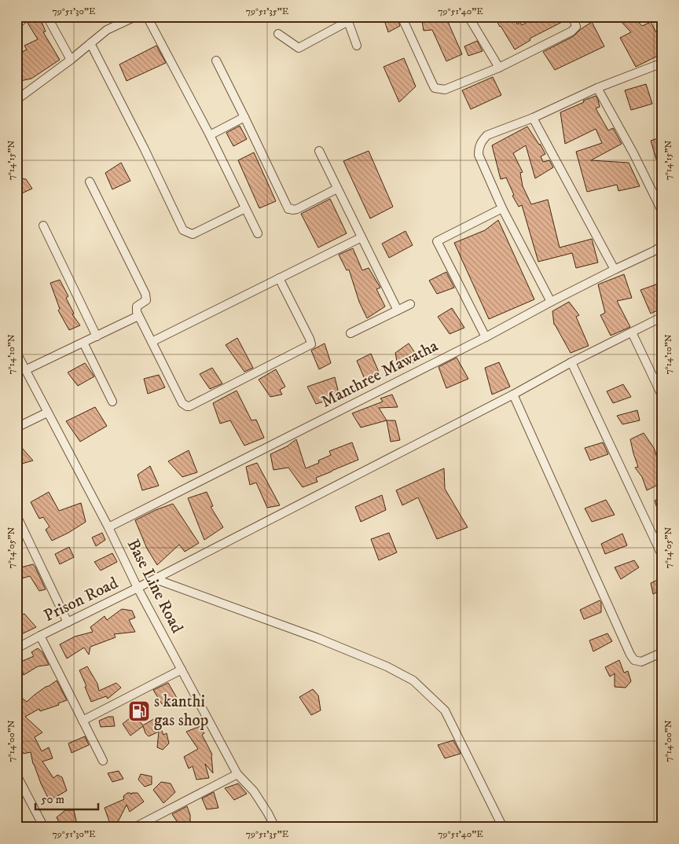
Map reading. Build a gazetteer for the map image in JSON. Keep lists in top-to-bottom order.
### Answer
{
  "streets": {
    "street": ["Manthree Mawatha", "Base Line Road", "Prison Road"]
  },
  "crossings": [
    ["Manthree Mawatha", "Base Line Road"],
    ["Base Line Road", "Prison Road"]
  ],
  "places": {
    "fuel station": ["s kanthi gas shop"]
  },
  "scale_bar": "50 m",
  "coordinates": [
    "79°51'30\"E",
    "79°51'35\"E",
    "79°51'40\"E",
    "7°14'15\"N",
    "7°14'10\"N",
    "7°14'05\"N",
    "7°14'00\"N"
  ]
}
